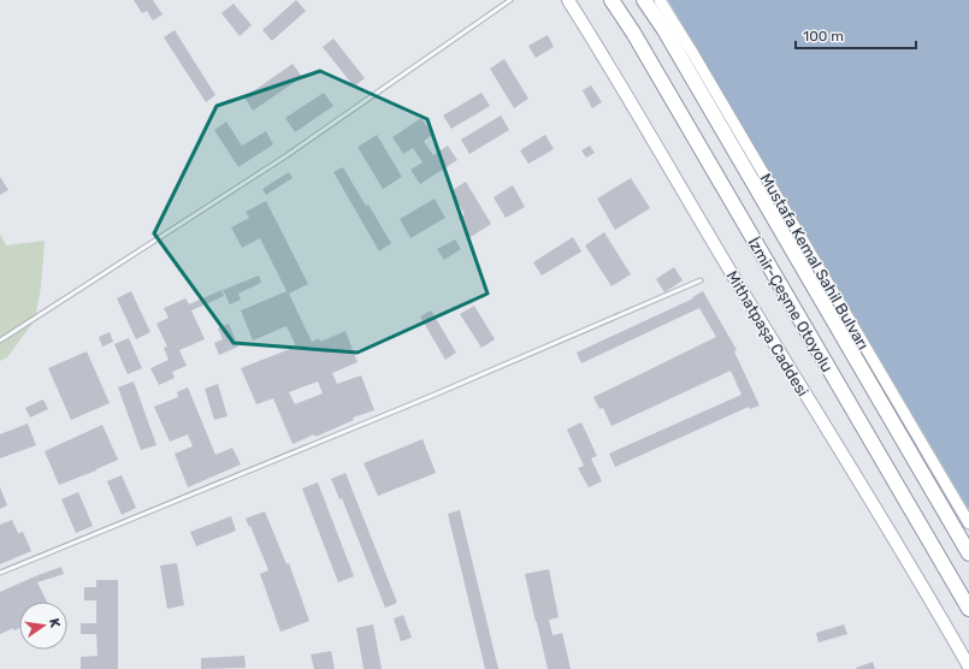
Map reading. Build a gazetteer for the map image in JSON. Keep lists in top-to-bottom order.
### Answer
{
  "streets": {
    "highway": ["İzmir-Çeşme Otoyolu"],
    "main road": ["Mustafa Kemal Sahil Bulvarı", "Mithatpaşa Caddesi"]
  },
  "scale_bar": "100 m",
  "north": "right"
}
